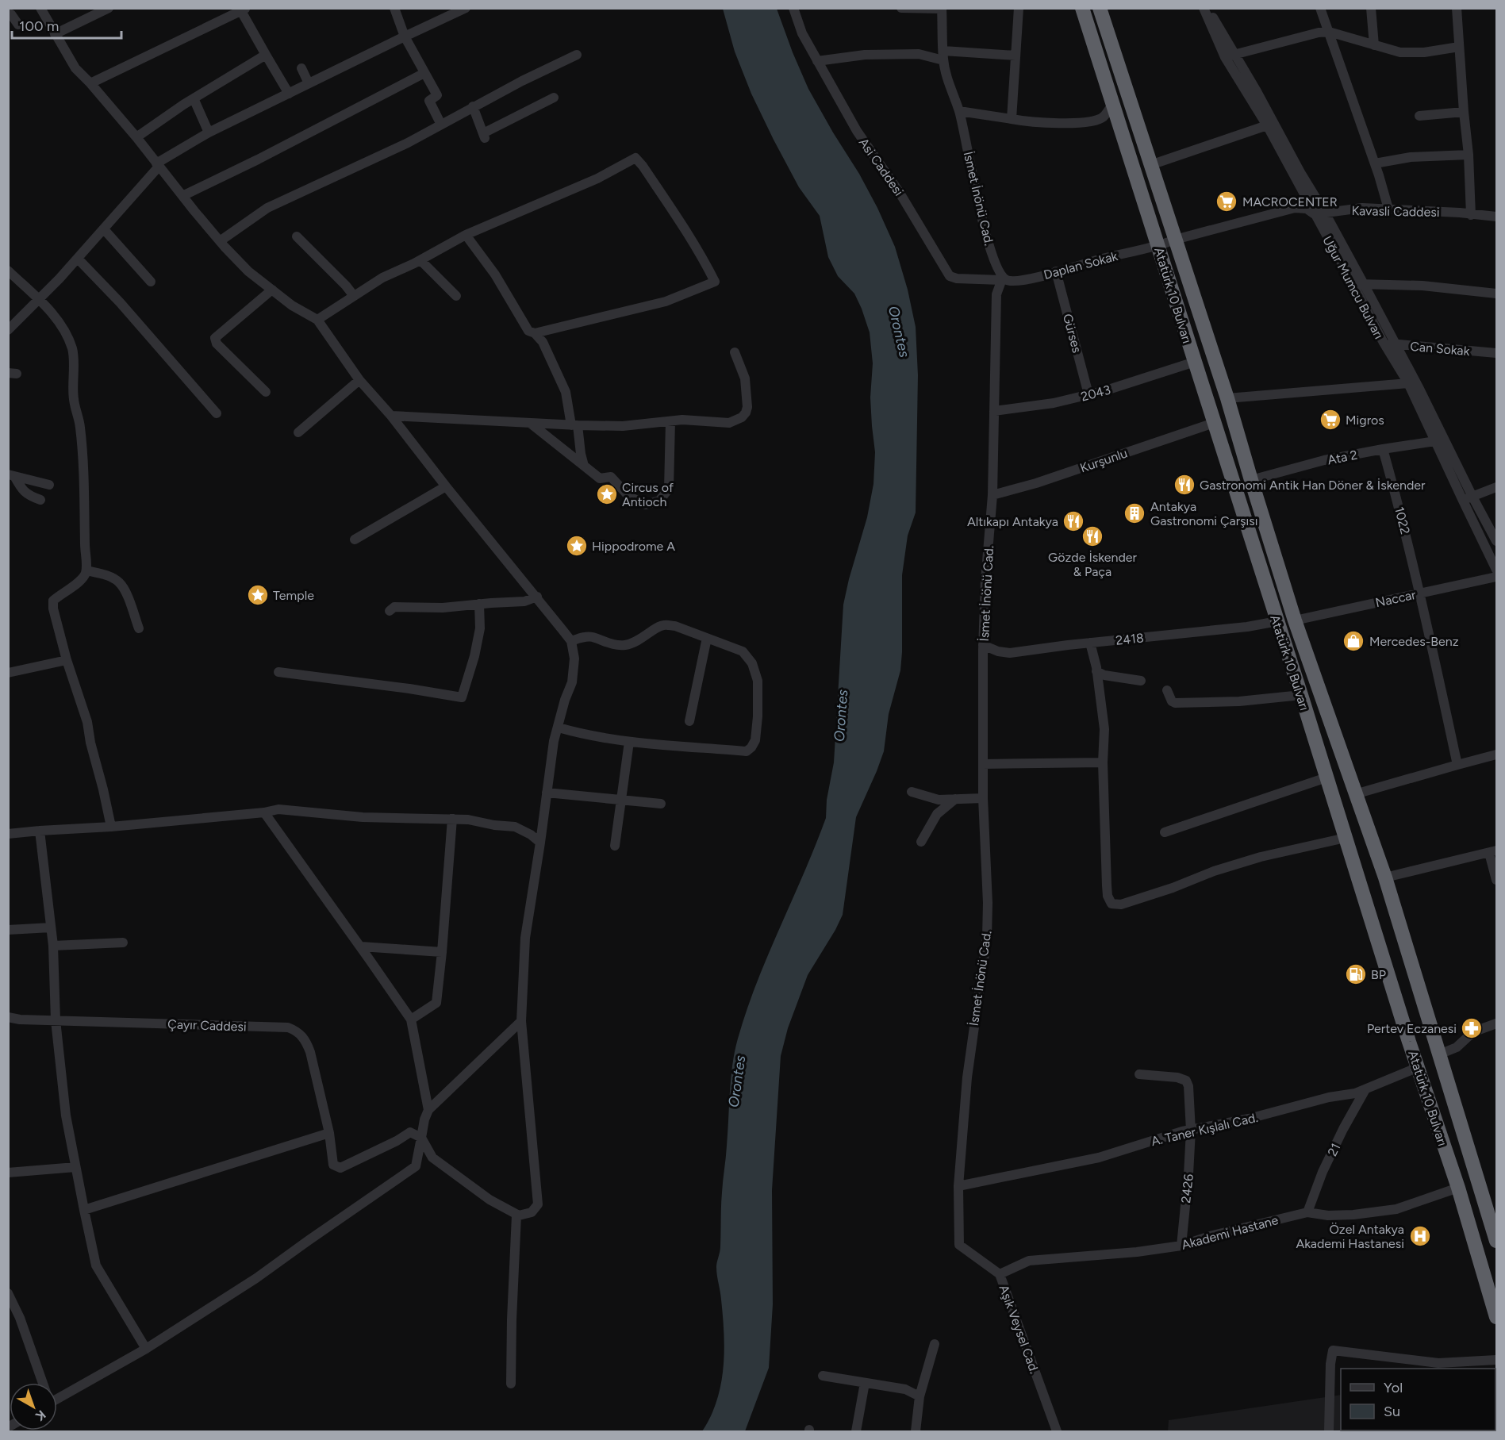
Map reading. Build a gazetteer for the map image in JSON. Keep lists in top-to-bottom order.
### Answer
{
  "streets": {
    "highway": ["Atatürk 10 Bulvarı"],
    "street": [
      "Asi Caddesi",
      "İsmet İnönü Cad.",
      "Kavasli Caddesi",
      "Daplan Sokak",
      "Uğur Mumcu Bulvarı",
      "Gürses",
      "Can Sokak",
      "2043",
      "Ata 2",
      "Kurşunlu",
      "1022",
      "Naccar",
      "2418",
      "Çayır Caddesi",
      "A. Taner Kışlalı Cad.",
      "21",
      "2426",
      "Akademi Hastane",
      "Aşık Veysel Cad."
    ]
  },
  "crossings": [
    ["Asi Caddesi", "İsmet İnönü Cad."],
    ["Asi Caddesi", "Daplan Sokak"],
    ["İsmet İnönü Cad.", "Daplan Sokak"],
    ["İsmet İnönü Cad.", "2043"],
    ["İsmet İnönü Cad.", "Kurşunlu"],
    ["İsmet İnönü Cad.", "2418"],
    ["İsmet İnönü Cad.", "A. Taner Kışlalı Cad."],
    ["İsmet İnönü Cad.", "Aşık Veysel Cad."],
    ["Kavasli Caddesi", "Daplan Sokak"],
    ["Kavasli Caddesi", "Uğur Mumcu Bulvarı"],
    ["Kavasli Caddesi", "Atatürk 10 Bulvarı"],
    ["Daplan Sokak", "Atatürk 10 Bulvarı"],
    ["Daplan Sokak", "Gürses"],
    ["Uğur Mumcu Bulvarı", "Can Sokak"],
    ["Uğur Mumcu Bulvarı", "Ata 2"],
    ["Atatürk 10 Bulvarı", "2043"],
    ["Atatürk 10 Bulvarı", "Ata 2"],
    ["Atatürk 10 Bulvarı", "Kurşunlu"],
    ["Atatürk 10 Bulvarı", "Naccar"],
    ["Atatürk 10 Bulvarı", "2418"],
    ["Atatürk 10 Bulvarı", "A. Taner Kışlalı Cad."],
    ["Atatürk 10 Bulvarı", "Akademi Hastane"],
    ["Gürses", "2043"],
    ["Ata 2", "1022"],
    ["1022", "Naccar"],
    ["A. Taner Kışlalı Cad.", "21"],
    ["A. Taner Kışlalı Cad.", "2426"],
    ["A. Taner Kışlalı Cad.", "Aşık Veysel Cad."],
    ["21", "Akademi Hastane"],
    ["2426", "Akademi Hastane"],
    ["Akademi Hastane", "Aşık Veysel Cad."]
  ],
  "water": ["Orontes"],
  "places": {
    "supermarket": ["MACROCENTER", "Migros"],
    "restaurant": ["Gastronomi Antik Han Döner & İskender", "Altıkapı Antakya", "Gözde İskender & Paça"],
    "place": ["Circus of Antioch", "Hippodrome A", "Temple"],
    "building": ["Antakya Gastronomi Çarşısı"],
    "shop": ["Mercedes-Benz"],
    "fuel station": ["BP"],
    "pharmacy": ["Pertev Eczanesi"],
    "hospital": ["Özel Antakya Akademi Hastanesi"]
  },
  "legend": ["Yol", "Su"],
  "scale_bar": "100 m",
  "north": "bottom right"
}
